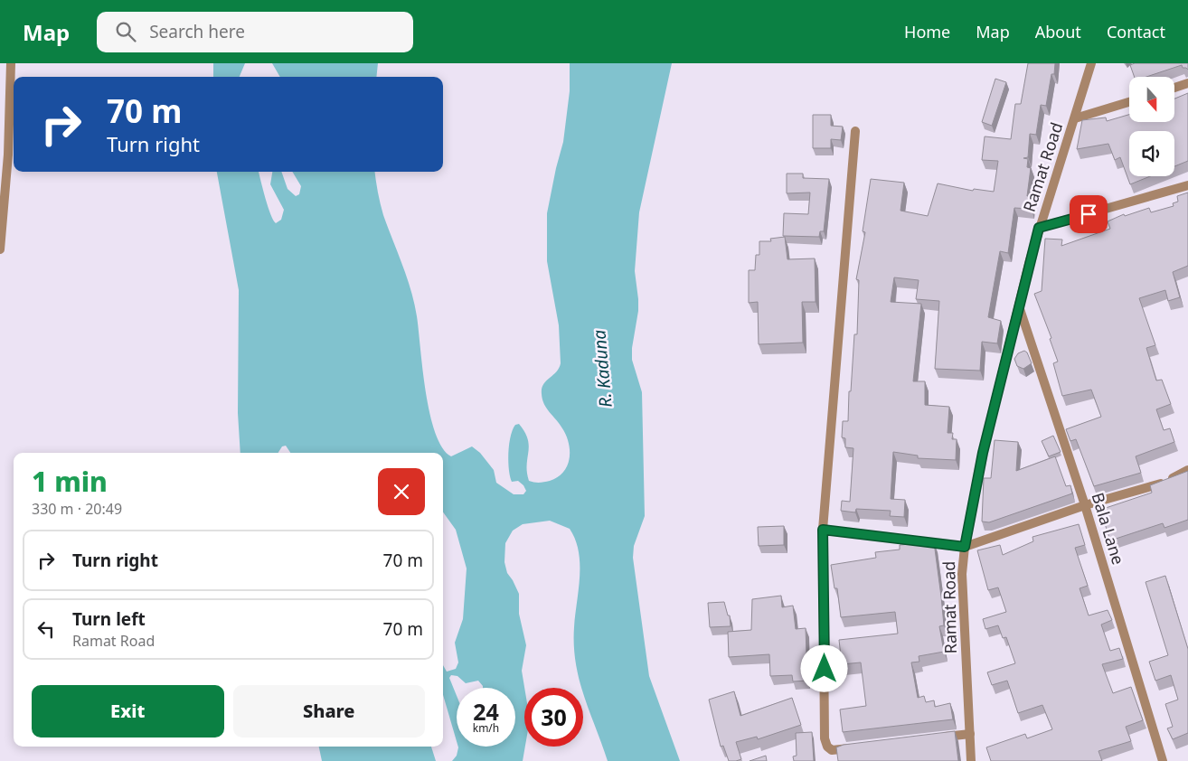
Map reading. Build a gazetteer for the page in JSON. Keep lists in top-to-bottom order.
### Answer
{
  "streets": {
    "street": ["Ramat Road", "Bala Lane"]
  },
  "crossings": [
    ["Ramat Road", "Bala Lane"]
  ],
  "water": ["R. Kaduna"],
  "north": "bottom",
  "page": {
    "header": "Map",
    "search": "Search here",
    "nav": [
      "Home",
      "Map",
      "About",
      "Contact"
    ],
    "turn": ["70 m", "Turn right"],
    "heading": ["1 min", "330 m · 20:49"],
    "list": [
      {
        "name": "Turn right",
        "value": "70 m"
      },
      {
        "name": "Turn left",
        "note": "Ramat Road",
        "value": "70 m"
      }
    ],
    "buttons": ["Exit", "Share"],
    "speed": "24 km/h",
    "limit": "30"
  }
}
